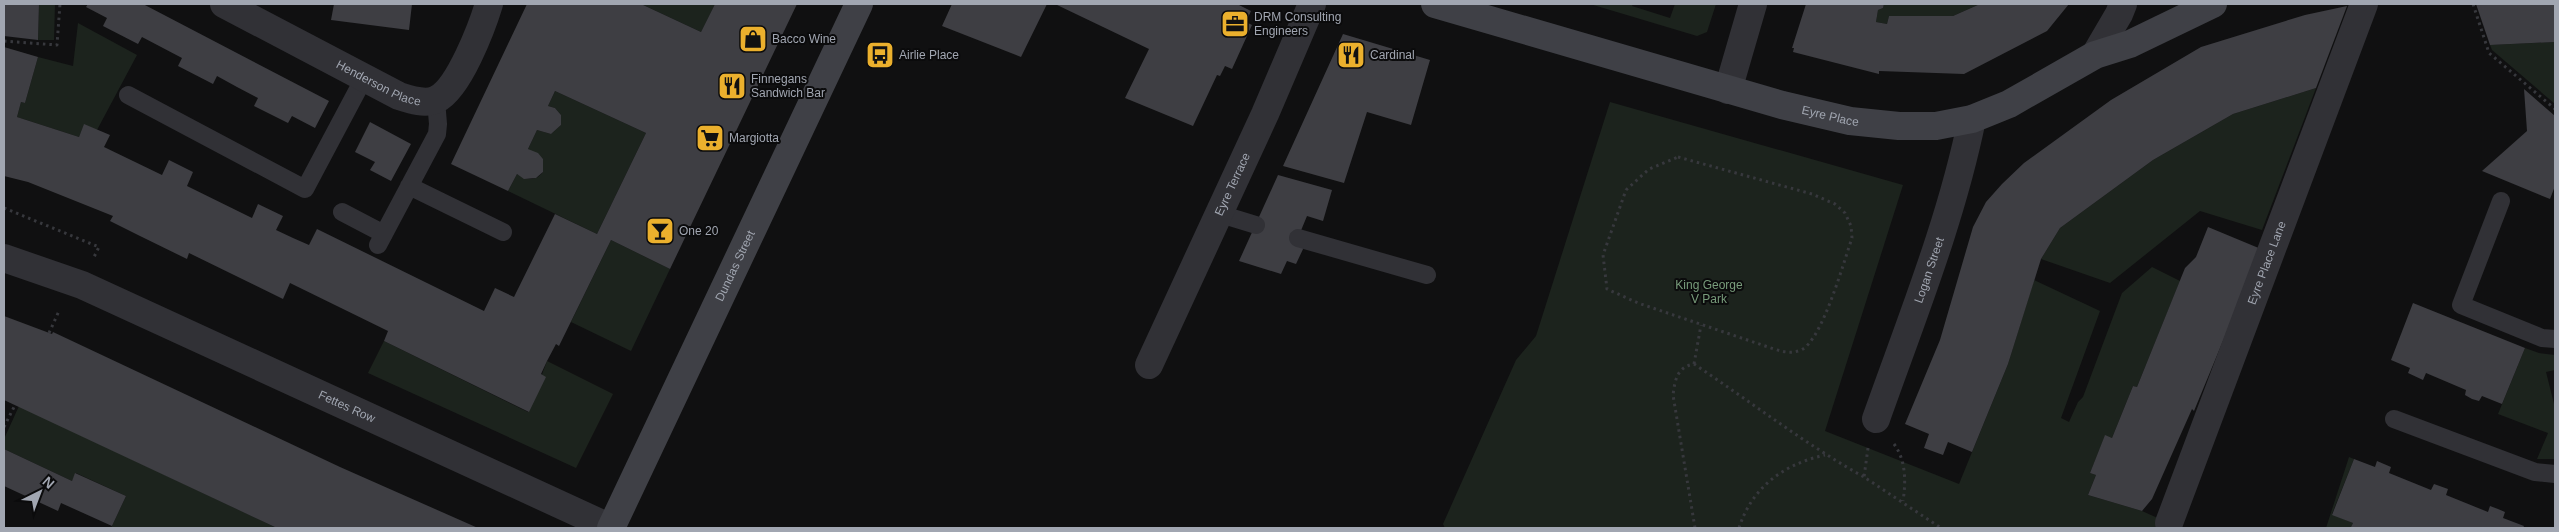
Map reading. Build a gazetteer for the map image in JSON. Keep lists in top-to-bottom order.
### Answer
{
  "streets": {
    "main road": ["Eyre Place", "Dundas Street"],
    "street": [
      "Henderson Place",
      "Eyre Terrace",
      "Eyre Place Lane",
      "Logan Street",
      "Fettes Row"
    ]
  },
  "crossings": [
    ["Eyre Place", "Logan Street"],
    ["Dundas Street", "Fettes Row"]
  ],
  "parks": ["King George V Park"],
  "places": {
    "office": ["DRM Consulting Engineers"],
    "shop": ["Bacco Wine"],
    "bus stop": ["Airlie Place"],
    "restaurant": ["Cardinal", "Finnegans Sandwich Bar"],
    "supermarket": ["Margiotta"],
    "bar": ["One 20"]
  },
  "north": "top right"
}
